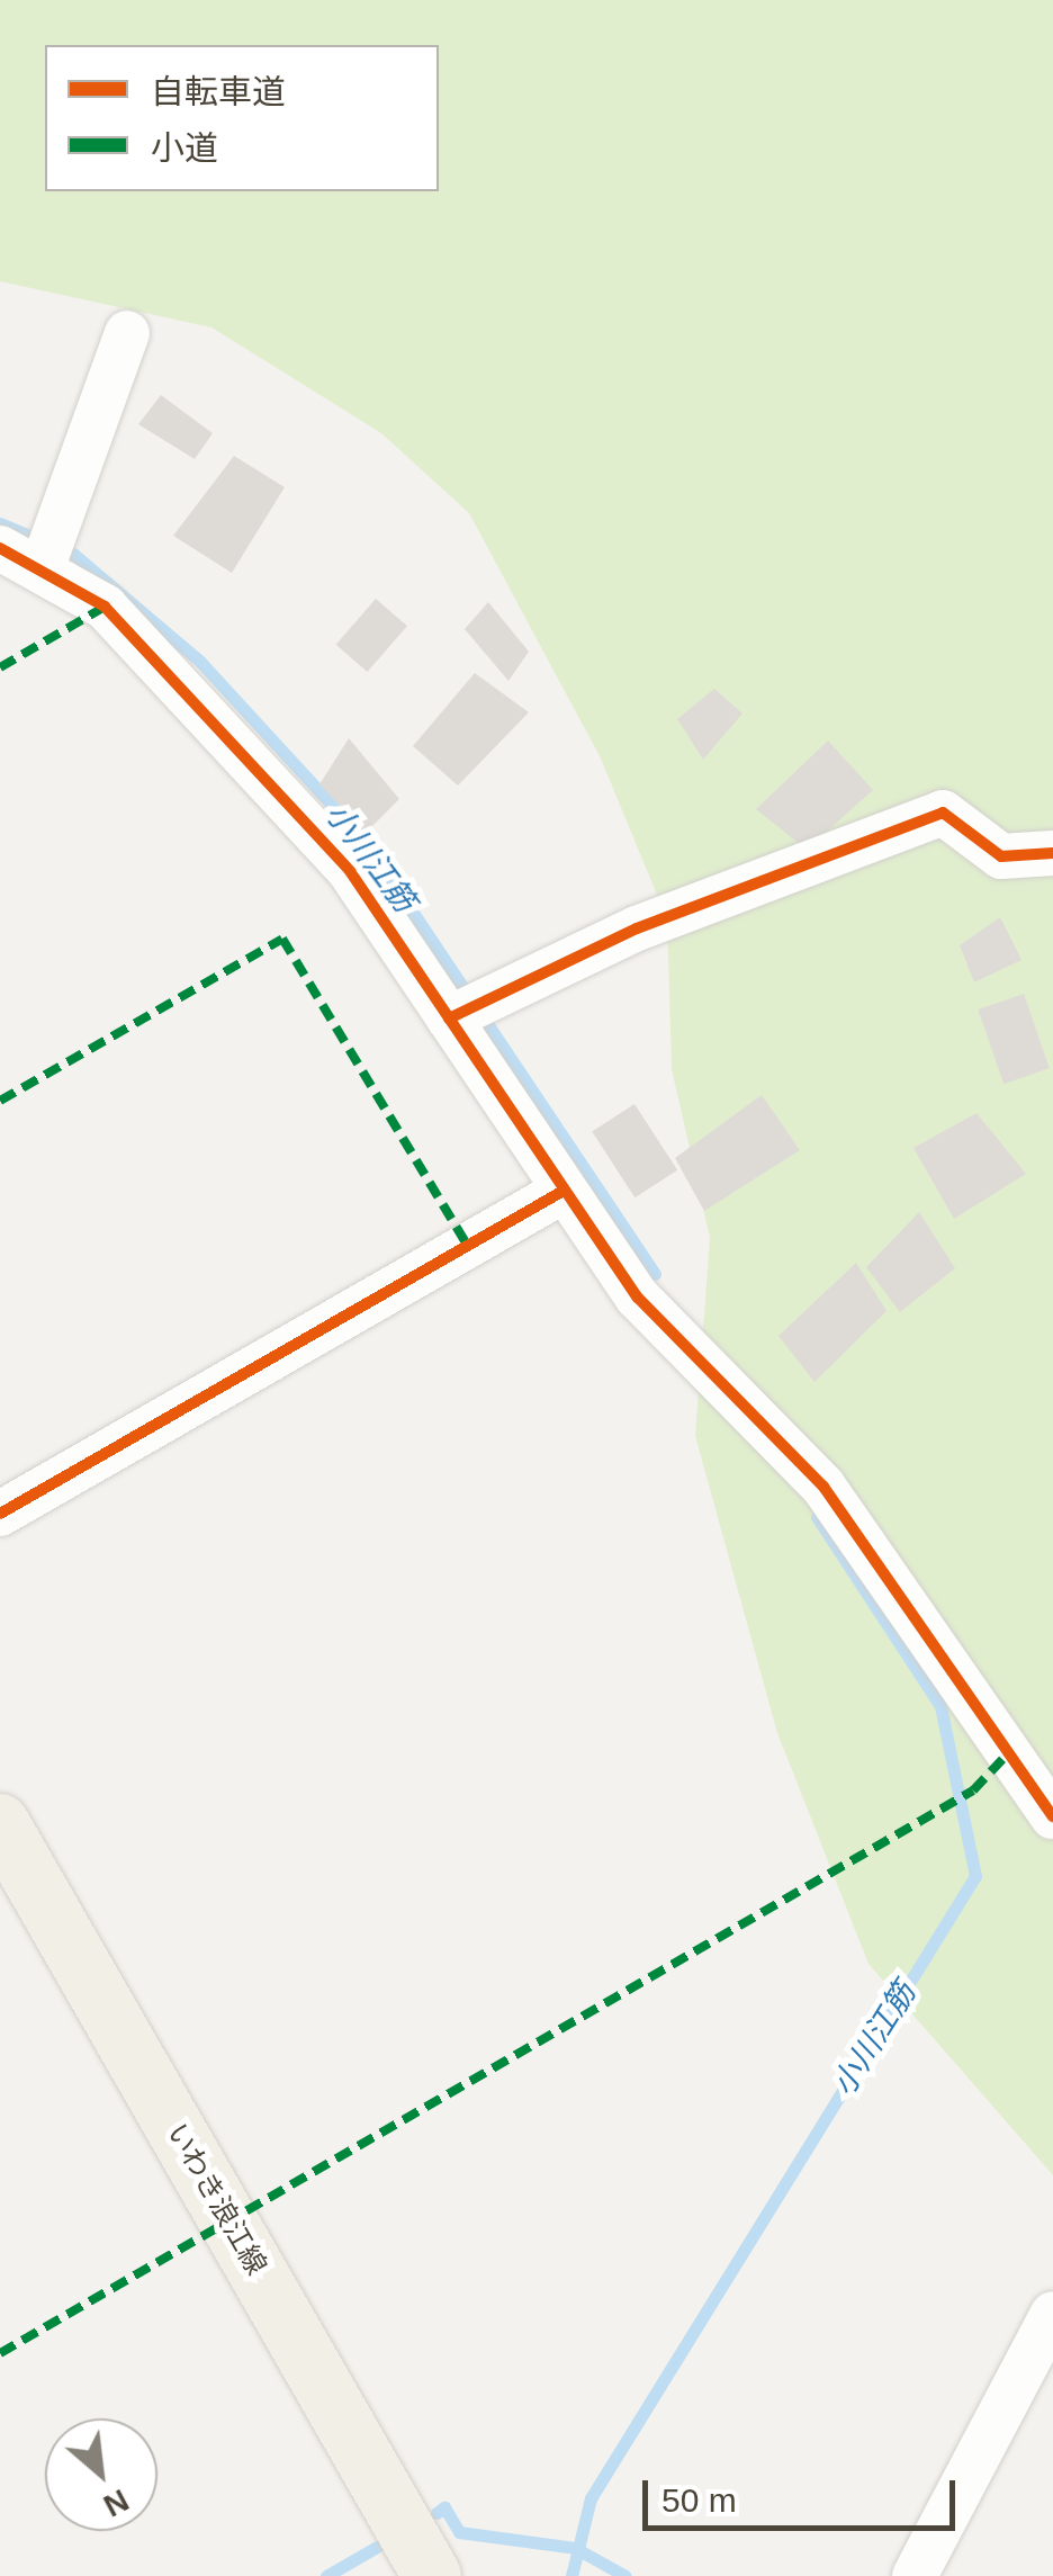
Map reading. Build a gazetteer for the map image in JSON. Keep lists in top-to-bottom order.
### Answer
{
  "streets": {
    "main road": ["いわき浪江線"]
  },
  "water": ["小川江筋"],
  "legend": ["自転車道", "小道"],
  "scale_bar": "50 m",
  "north": "bottom right"
}
